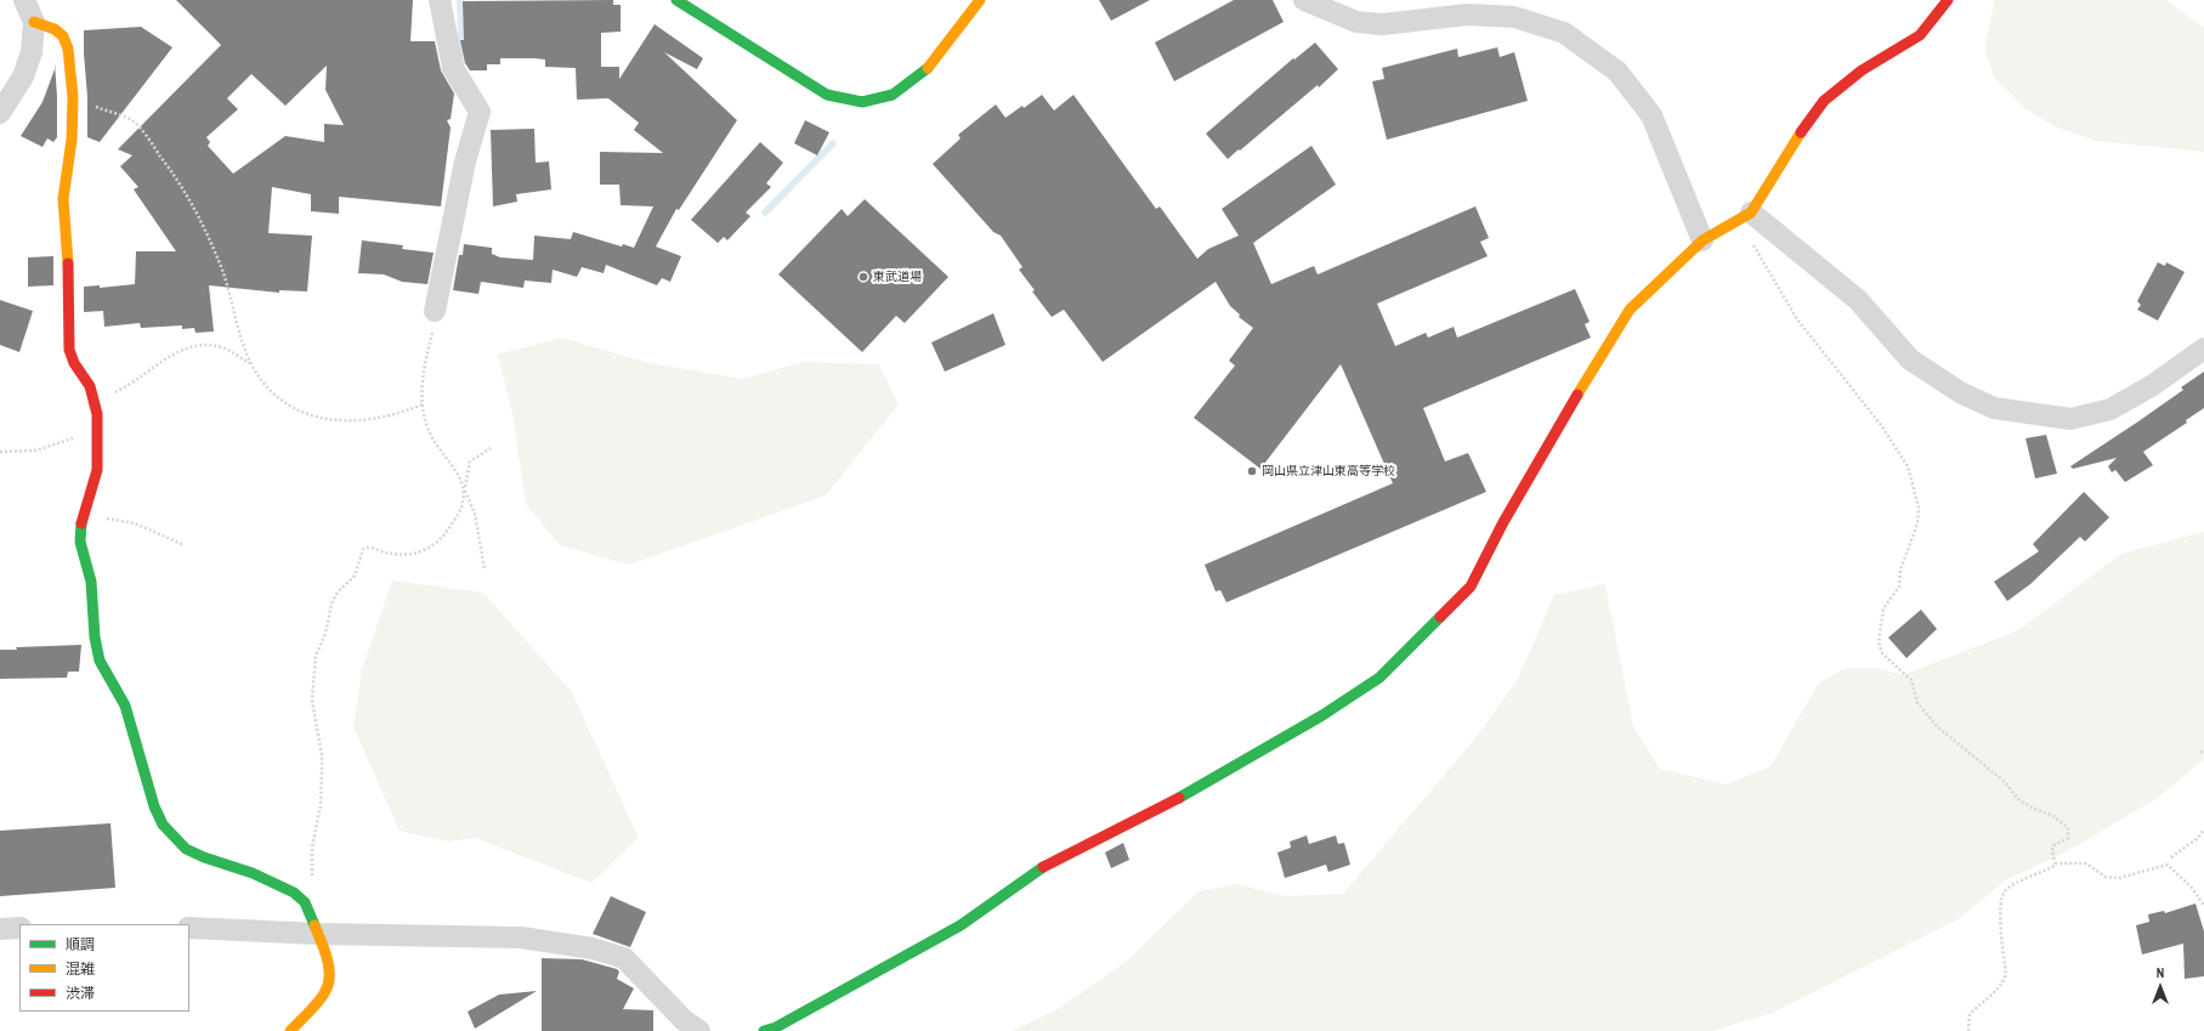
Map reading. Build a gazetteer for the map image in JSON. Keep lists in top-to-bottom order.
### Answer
{
  "places": ["東武道場", "岡山県立津山東高等学校"],
  "legend": ["順調", "混雑", "渋滞"],
  "north": "top"
}
